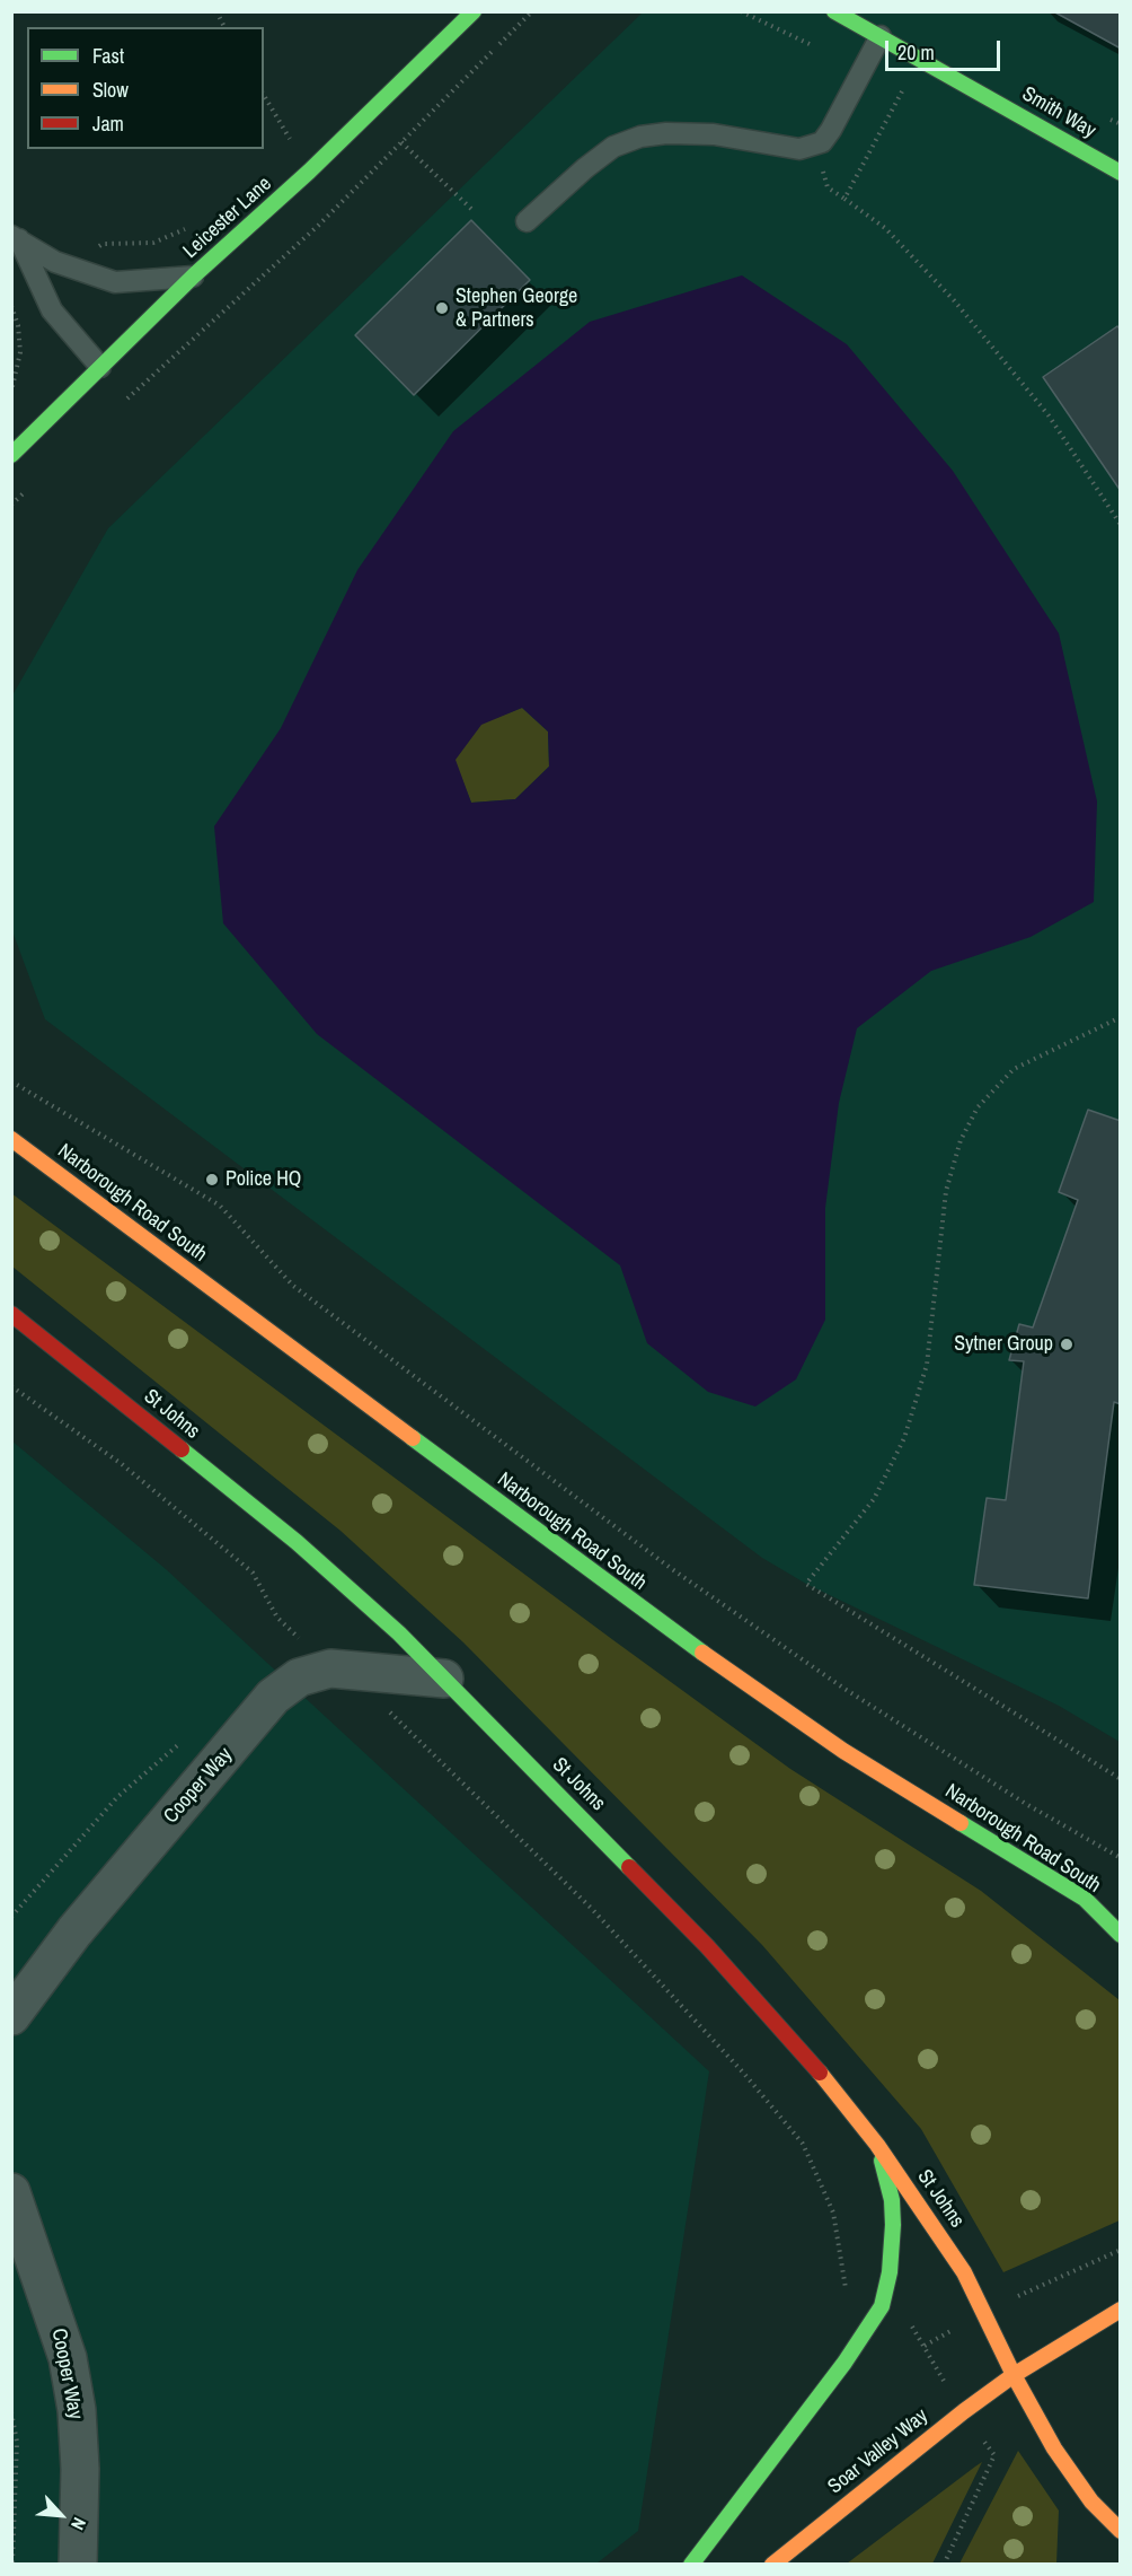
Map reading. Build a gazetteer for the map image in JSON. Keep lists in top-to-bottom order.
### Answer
{
  "streets": {
    "main road": [
      "Smith Way",
      "Leicester Lane",
      "Narborough Road South",
      "St Johns",
      "Soar Valley Way"
    ],
    "street": ["Cooper Way"]
  },
  "crossings": [
    ["St Johns", "Cooper Way"],
    ["St Johns", "Soar Valley Way"]
  ],
  "places": ["Stephen George & Partners", "Police HQ", "Sytner Group"],
  "legend": ["Fast", "Slow", "Jam"],
  "scale_bar": "20 m",
  "north": "bottom right"
}
